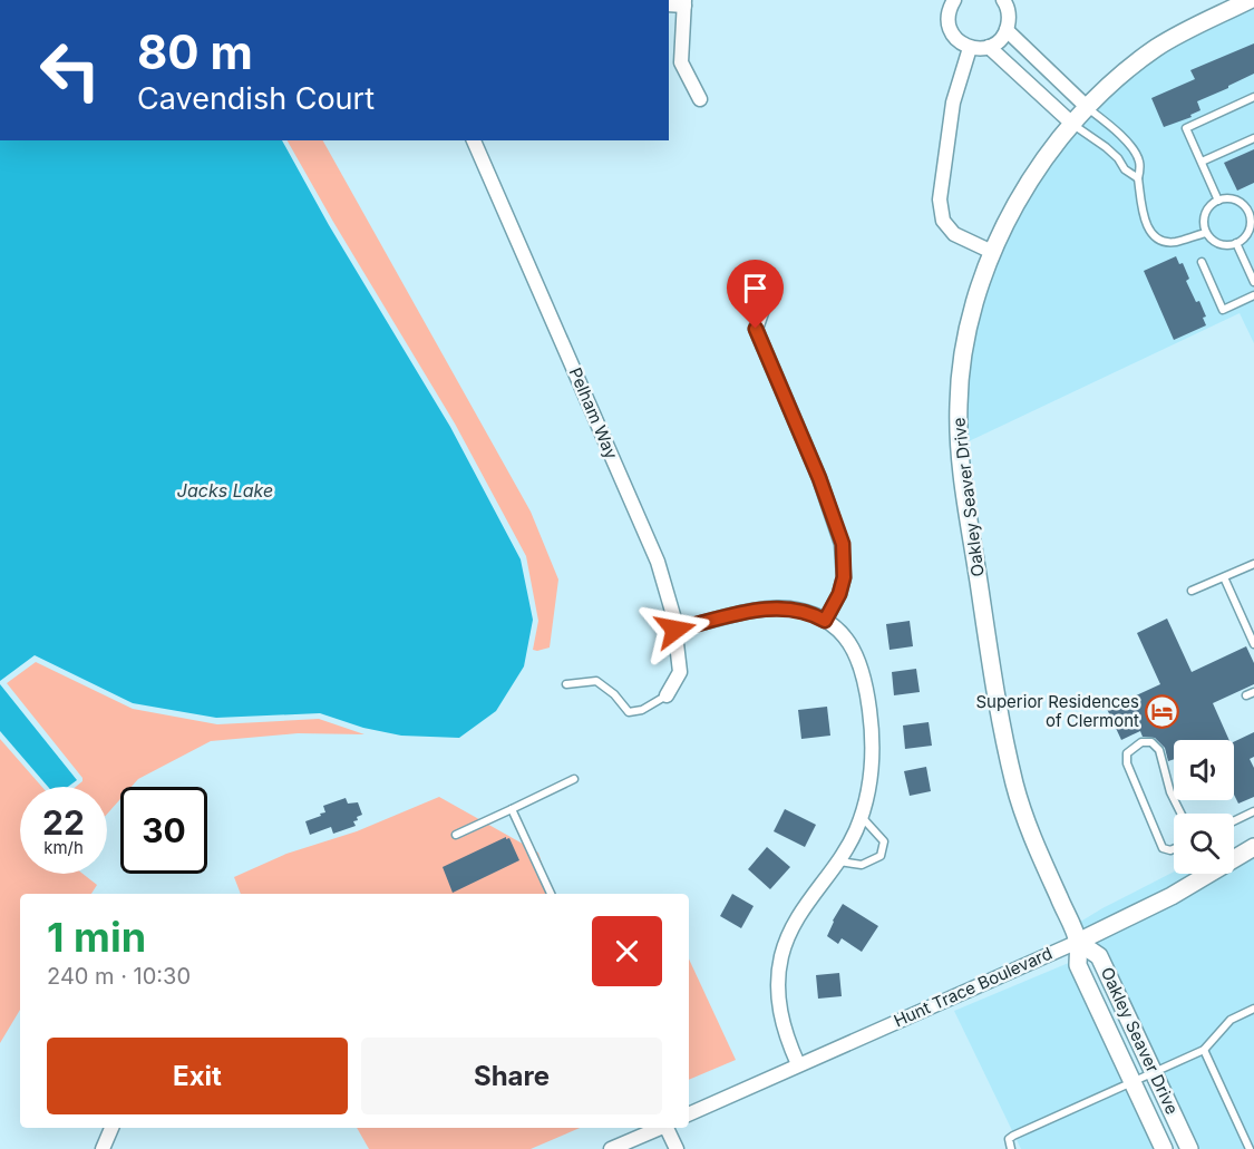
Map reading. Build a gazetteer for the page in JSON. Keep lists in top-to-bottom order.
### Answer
{
  "streets": {
    "street": ["Pelham Way", "Oakley Seaver Drive", "Hunt Trace Boulevard"]
  },
  "crossings": [
    ["Oakley Seaver Drive", "Hunt Trace Boulevard"]
  ],
  "water": ["Jacks Lake"],
  "places": {
    "hotel": ["Superior Residences of Clermont"]
  },
  "page": {
    "turn": ["80 m", "Cavendish Court"],
    "speed": "22 km/h",
    "limit": "30",
    "heading": ["1 min", "240 m · 10:30"],
    "buttons": ["Exit", "Share"]
  }
}
